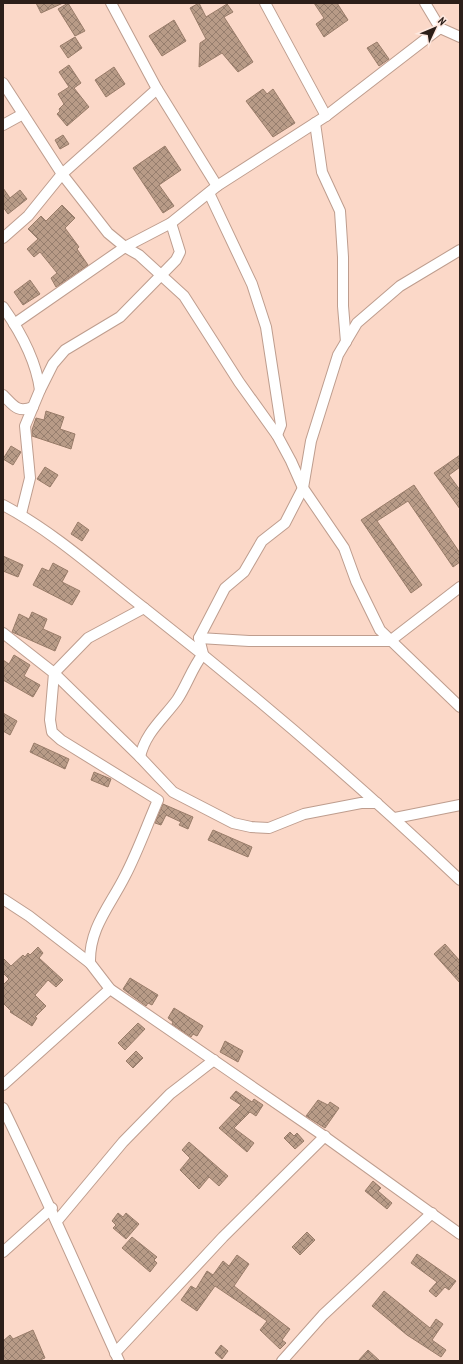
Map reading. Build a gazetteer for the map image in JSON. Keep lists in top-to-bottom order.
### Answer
{
  "north": "top right"
}
